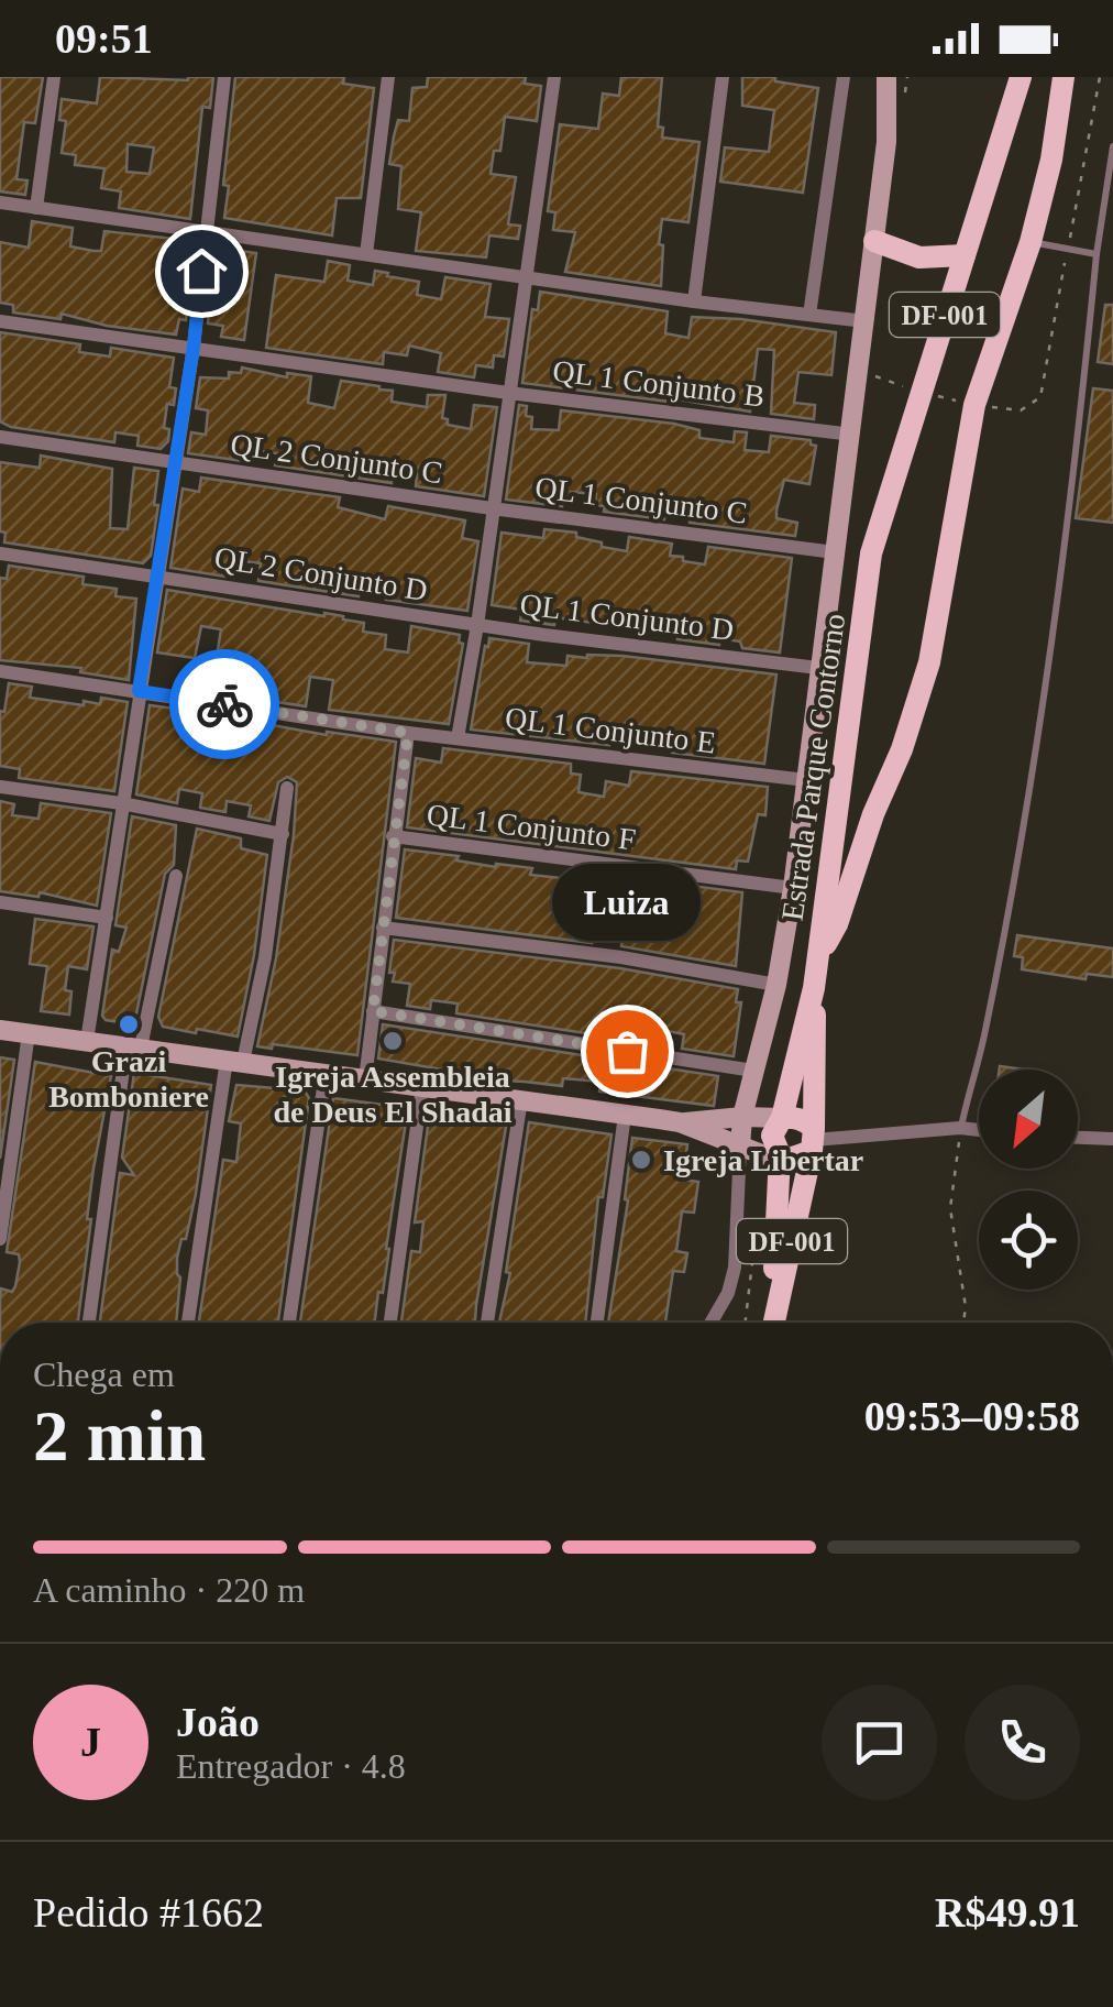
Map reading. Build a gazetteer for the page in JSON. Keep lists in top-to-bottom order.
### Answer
{
  "streets": {
    "main road": ["DF-001", "Estrada Parque Contorno"],
    "street": [
      "QL 1 Conjunto B",
      "QL 2 Conjunto C",
      "QL 1 Conjunto C",
      "QL 2 Conjunto D",
      "QL 1 Conjunto D",
      "QL 1 Conjunto E",
      "QL 1 Conjunto F"
    ]
  },
  "crossings": [
    ["DF-001", "Estrada Parque Contorno"],
    ["QL 1 Conjunto B", "QL 2 Conjunto C"],
    ["QL 1 Conjunto B", "QL 1 Conjunto C"],
    ["QL 2 Conjunto C", "QL 1 Conjunto C"],
    ["QL 1 Conjunto C", "QL 2 Conjunto D"],
    ["QL 1 Conjunto C", "QL 1 Conjunto D"],
    ["QL 2 Conjunto D", "QL 1 Conjunto D"],
    ["QL 1 Conjunto D", "QL 1 Conjunto E"]
  ],
  "places": [
    "Grazi Bomboniere",
    "Igreja Assembleia de Deus El Shadai",
    "Luiza",
    "Igreja Libertar"
  ],
  "north": "bottom left",
  "page": {
    "status": "09:51",
    "bubble": "Luiza",
    "heading": ["2 min", "Chega em", "09:53–09:58"],
    "panel": [
      "João",
      "Entregador · 4.8",
      "Pedido #1662",
      "R$49.91"
    ],
    "bar": "A caminho · 220 m",
    "round": "J"
  }
}
